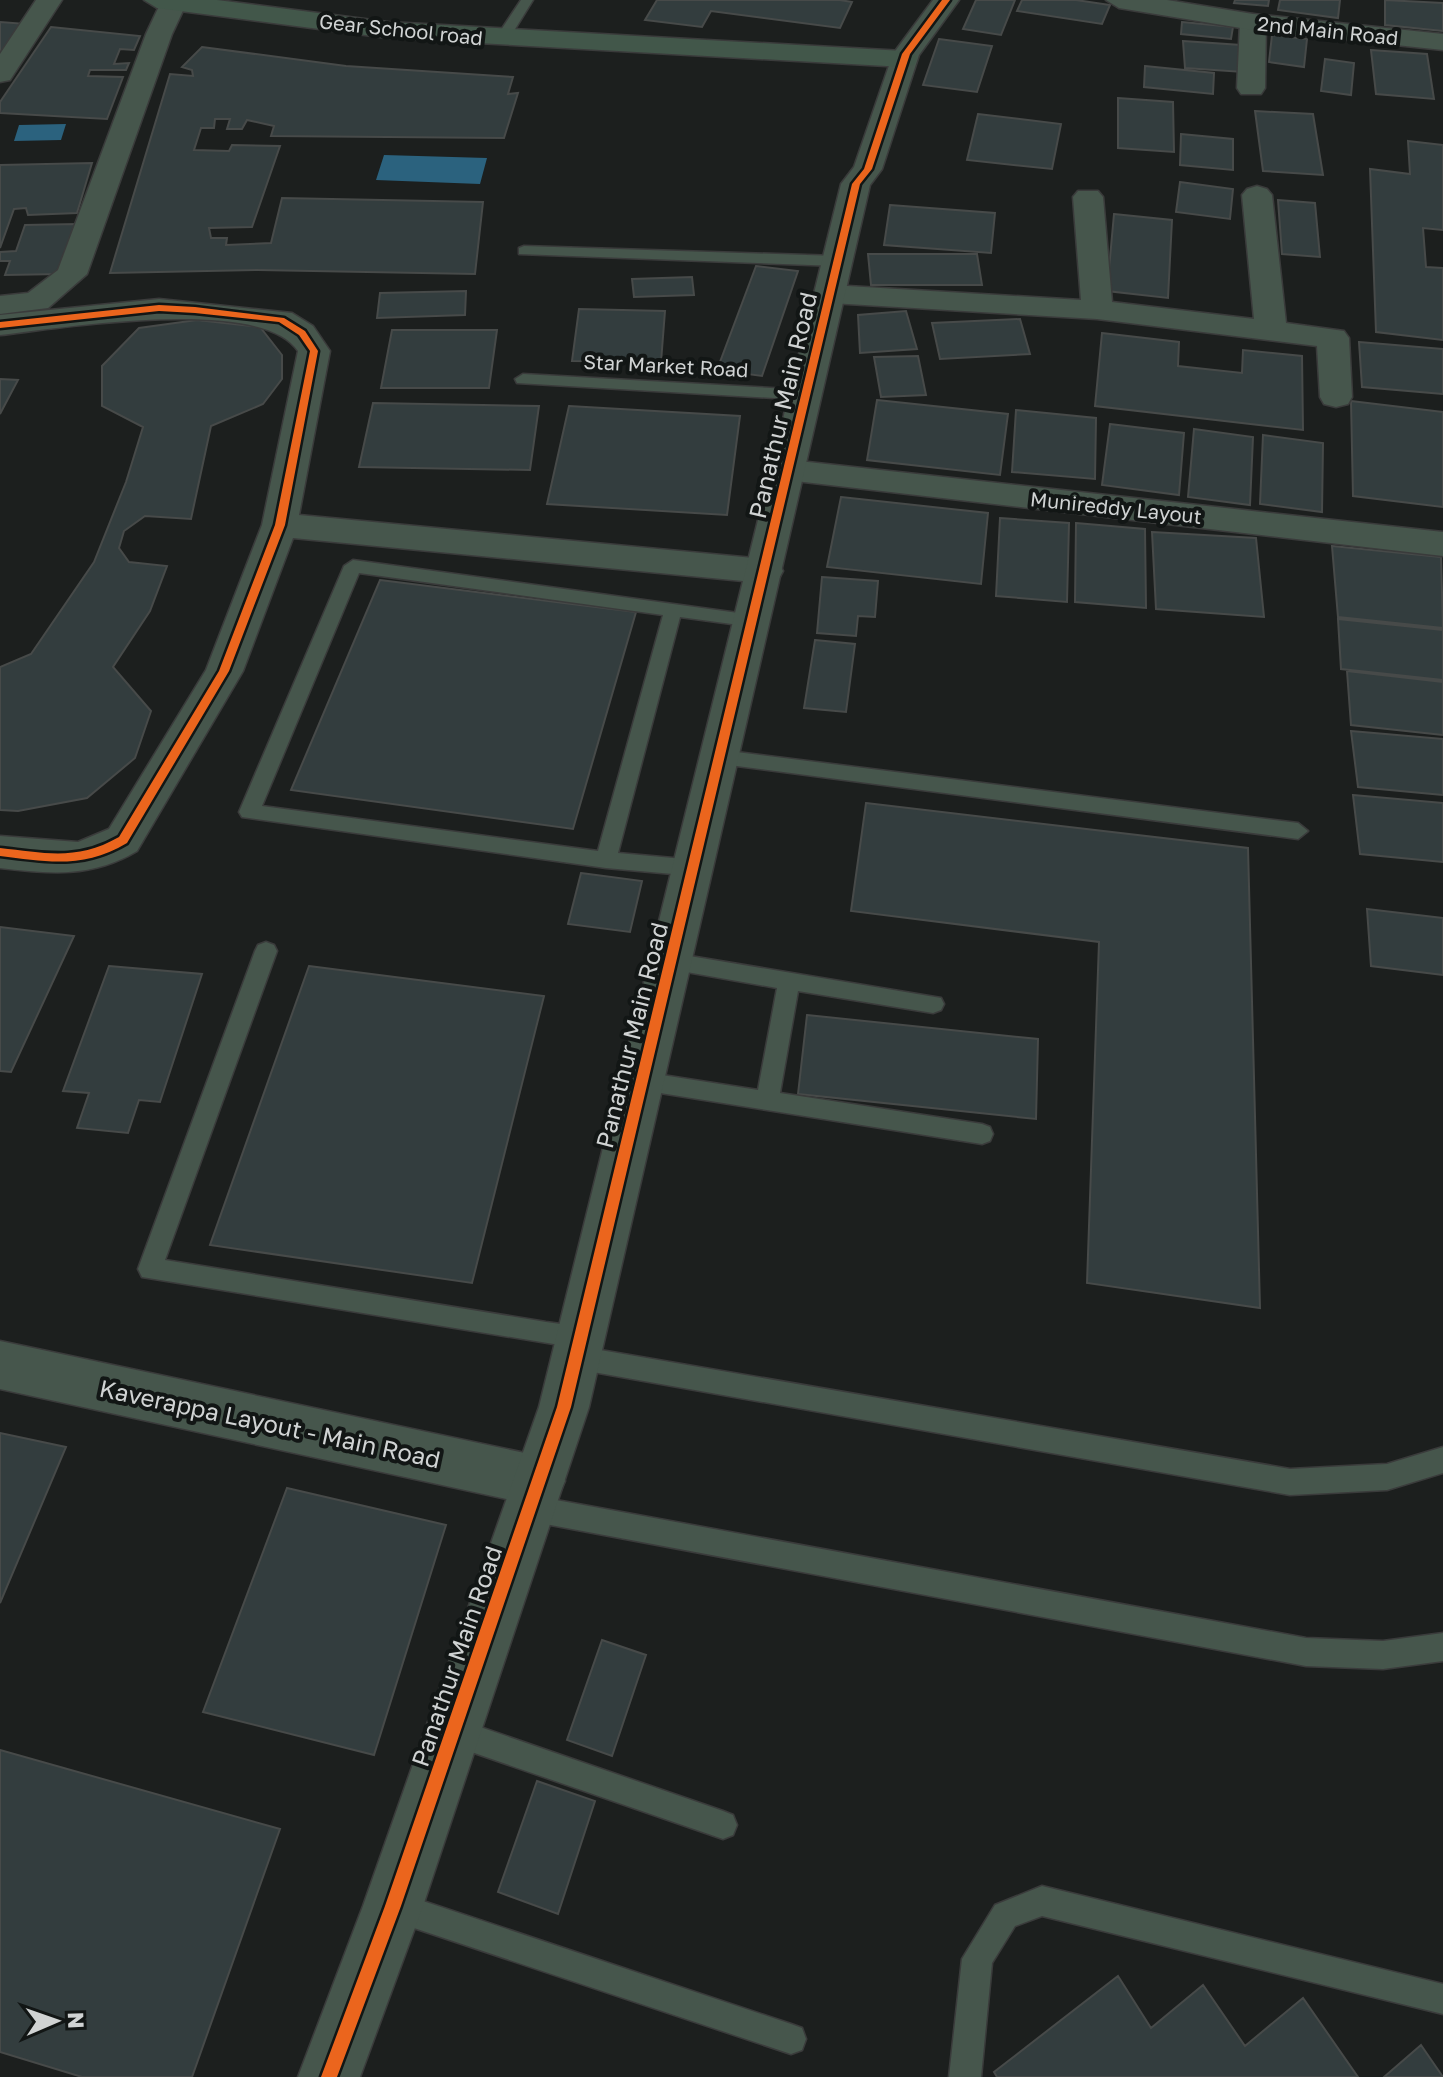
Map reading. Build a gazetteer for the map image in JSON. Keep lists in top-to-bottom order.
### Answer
{
  "streets": {
    "main road": ["Gear School road"],
    "street": [
      "2nd Main Road",
      "Panathur Main Road",
      "Munireddy Layout",
      "Kaverappa Layout - Main Road"
    ],
    "lane": ["Star Market Road"]
  },
  "crossings": [
    ["Gear School road", "Panathur Main Road"],
    ["Star Market Road", "Panathur Main Road"],
    ["Panathur Main Road", "Munireddy Layout"],
    ["Panathur Main Road", "Kaverappa Layout - Main Road"]
  ],
  "north": "right"
}
